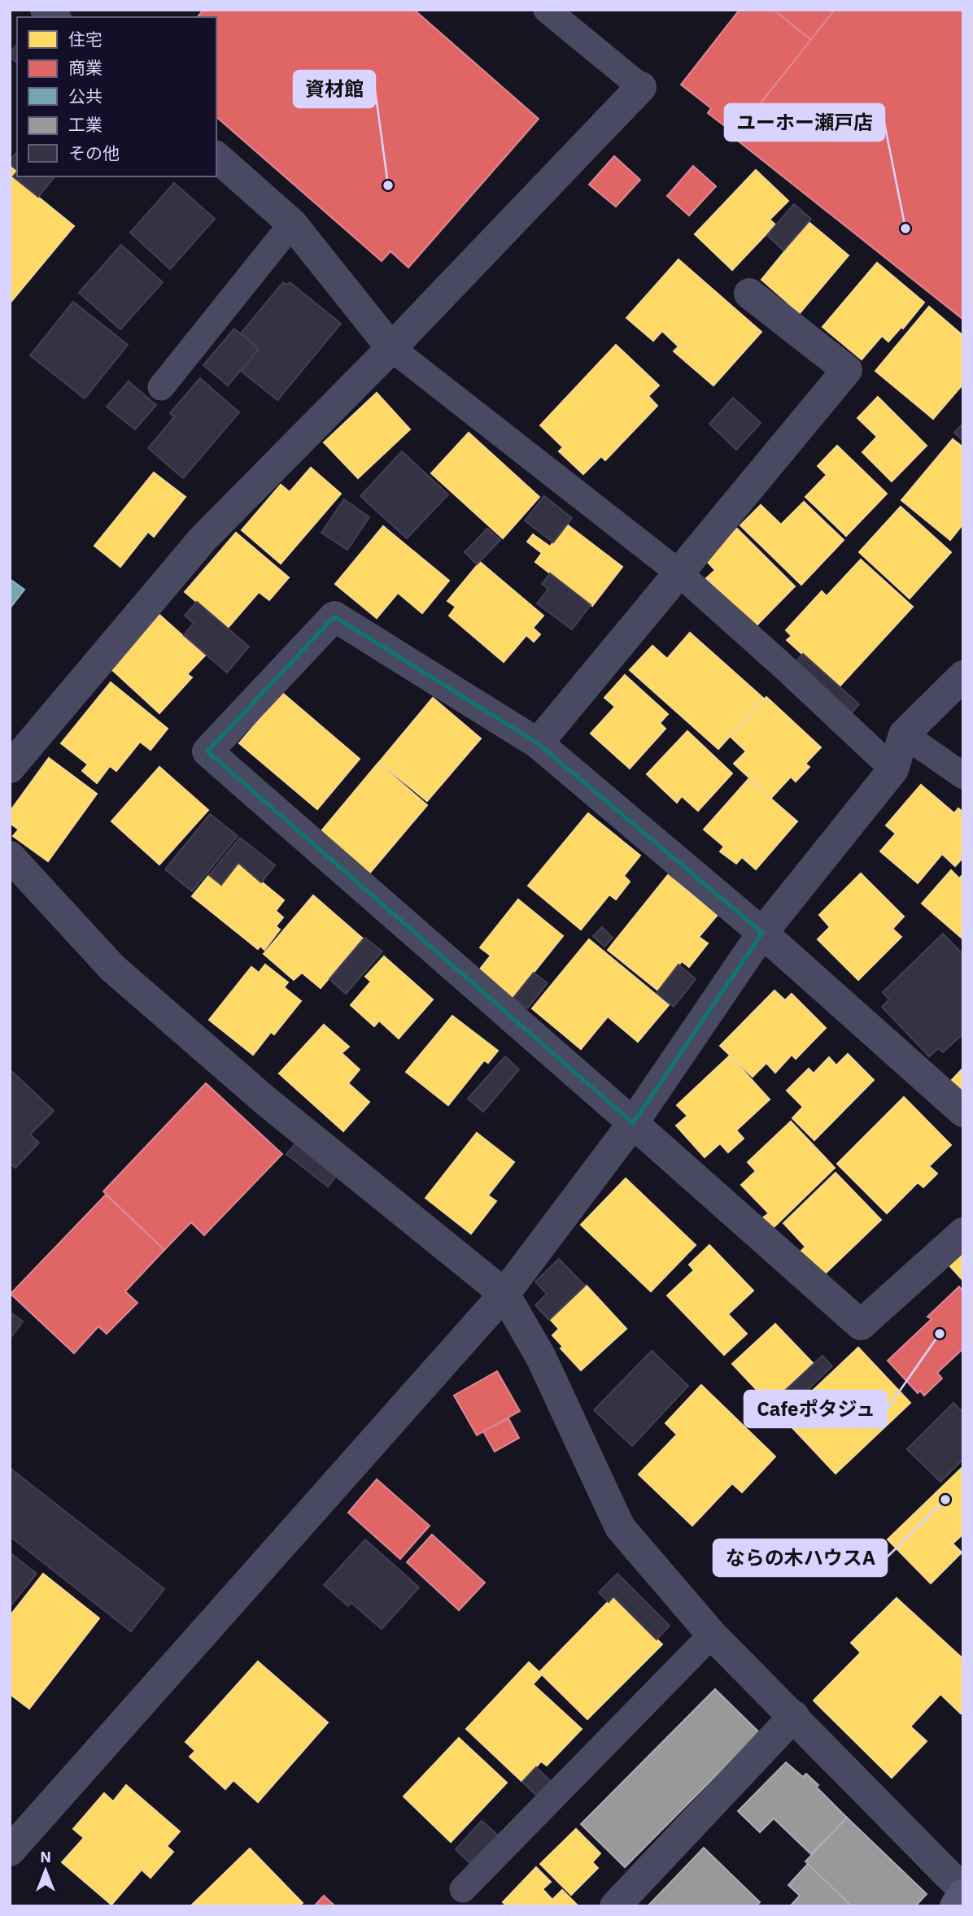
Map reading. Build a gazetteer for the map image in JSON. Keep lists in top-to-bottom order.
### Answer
{
  "places": [
    "資材館",
    "ユーホー瀬戸店",
    "Cafeポタジュ",
    "ならの木ハウスA"
  ],
  "legend": [
    "住宅",
    "商業",
    "公共",
    "工業",
    "その他"
  ],
  "north": "top"
}
